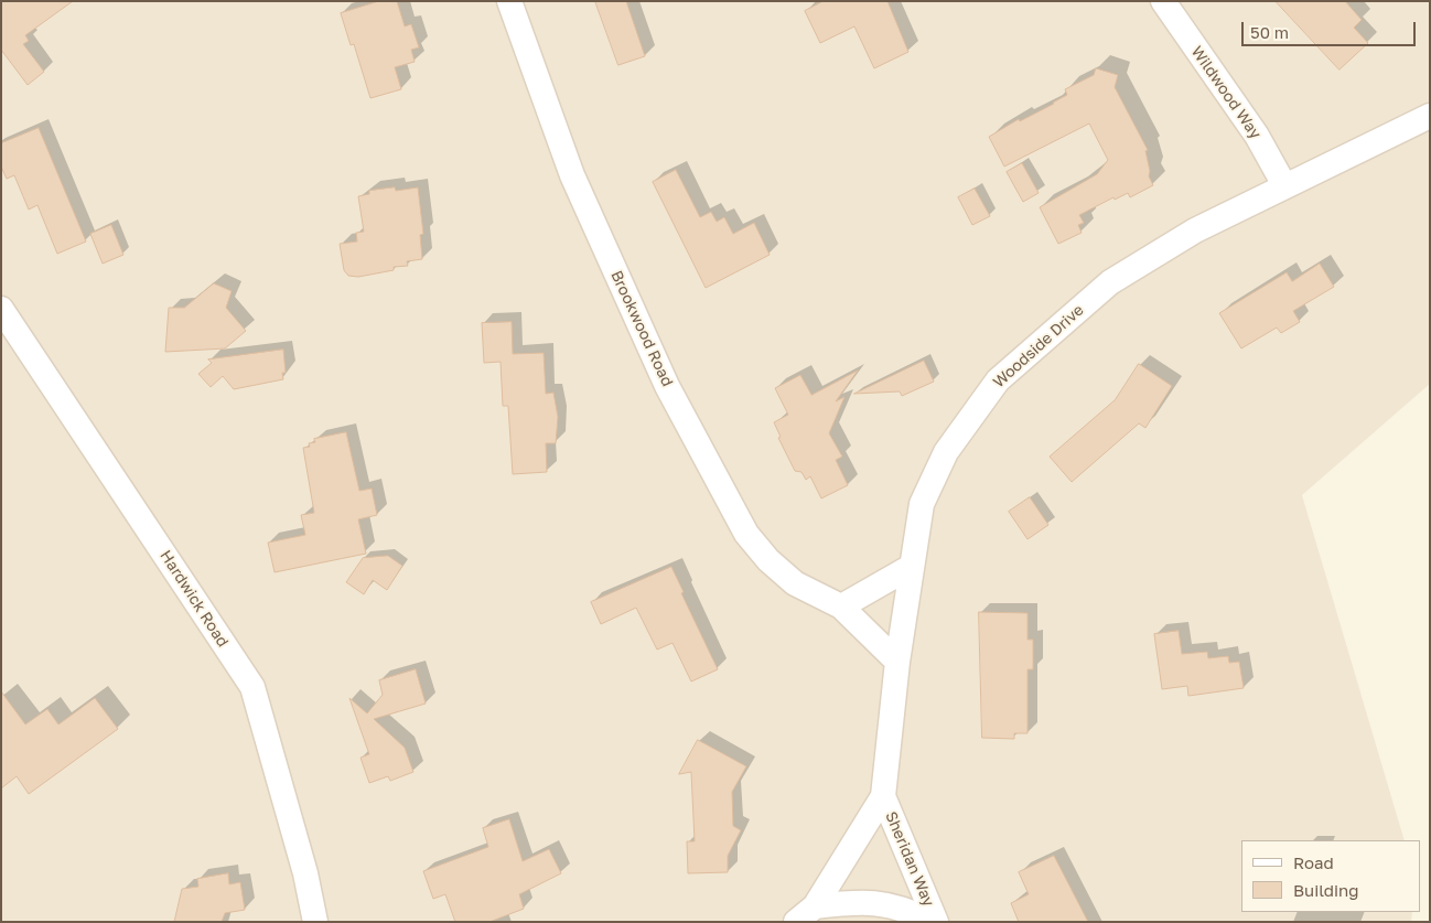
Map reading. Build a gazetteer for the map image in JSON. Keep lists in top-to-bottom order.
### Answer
{
  "streets": {
    "street": [
      "Wildwood Way",
      "Brookwood Road",
      "Woodside Drive",
      "Hardwick Road",
      "Sheridan Way"
    ]
  },
  "crossings": [
    ["Wildwood Way", "Woodside Drive"],
    ["Brookwood Road", "Woodside Drive"],
    ["Woodside Drive", "Sheridan Way"]
  ],
  "legend": ["Road", "Building"],
  "scale_bar": "50 m"
}
